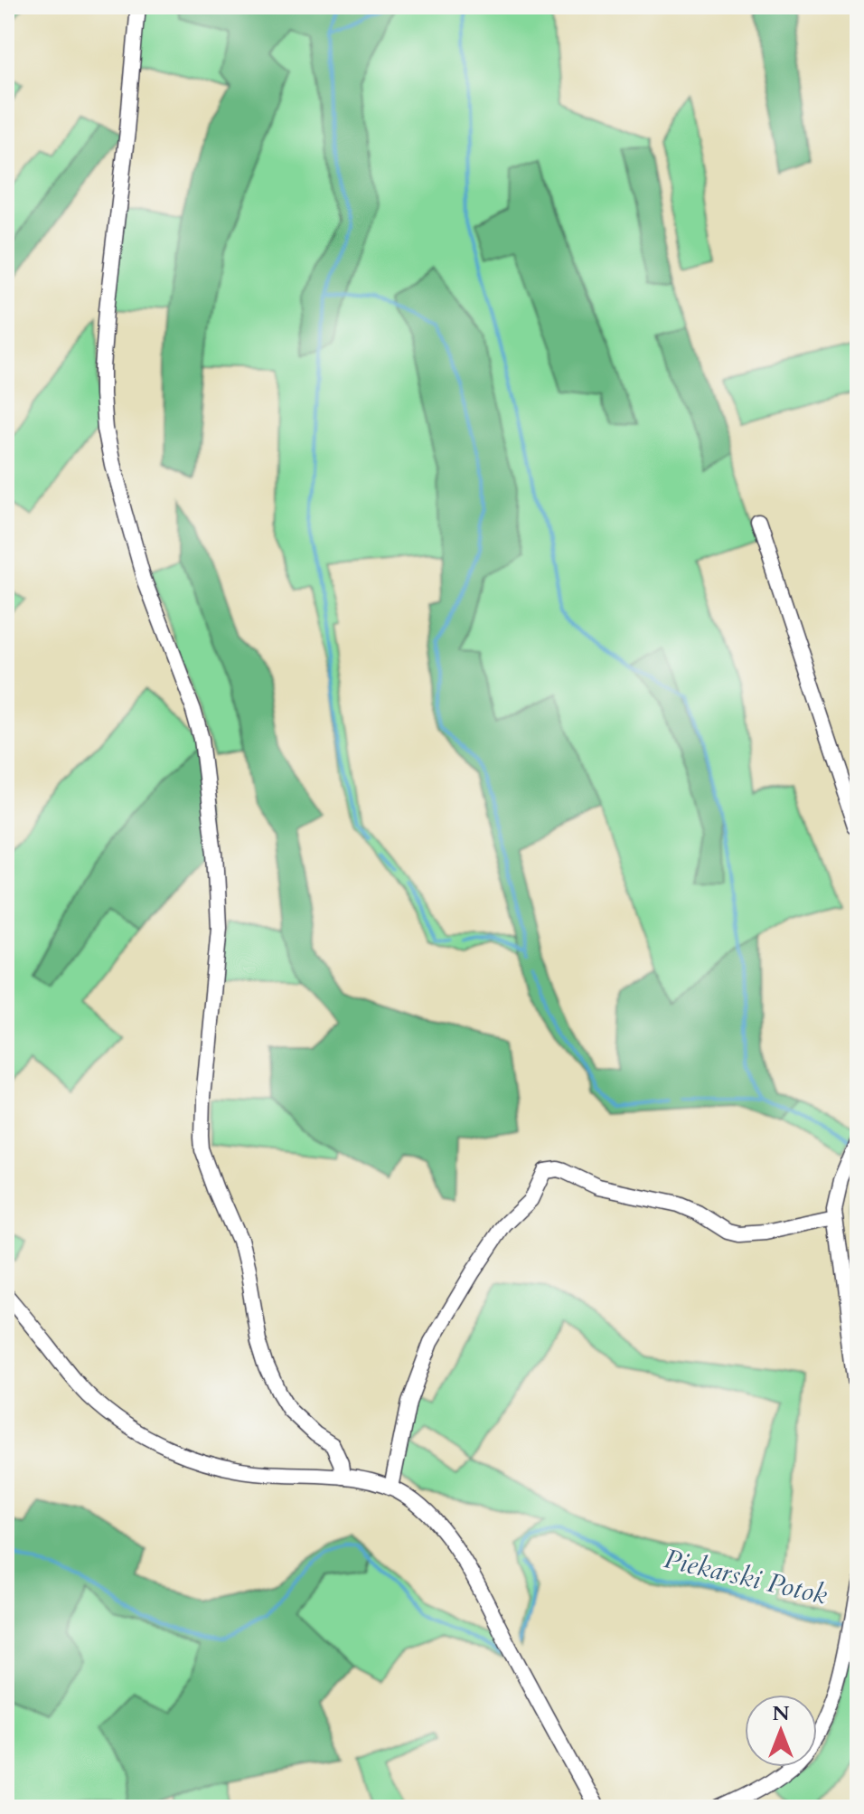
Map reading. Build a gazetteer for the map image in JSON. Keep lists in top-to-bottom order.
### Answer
{
  "water": ["Piekarski Potok"],
  "north": "top"
}
